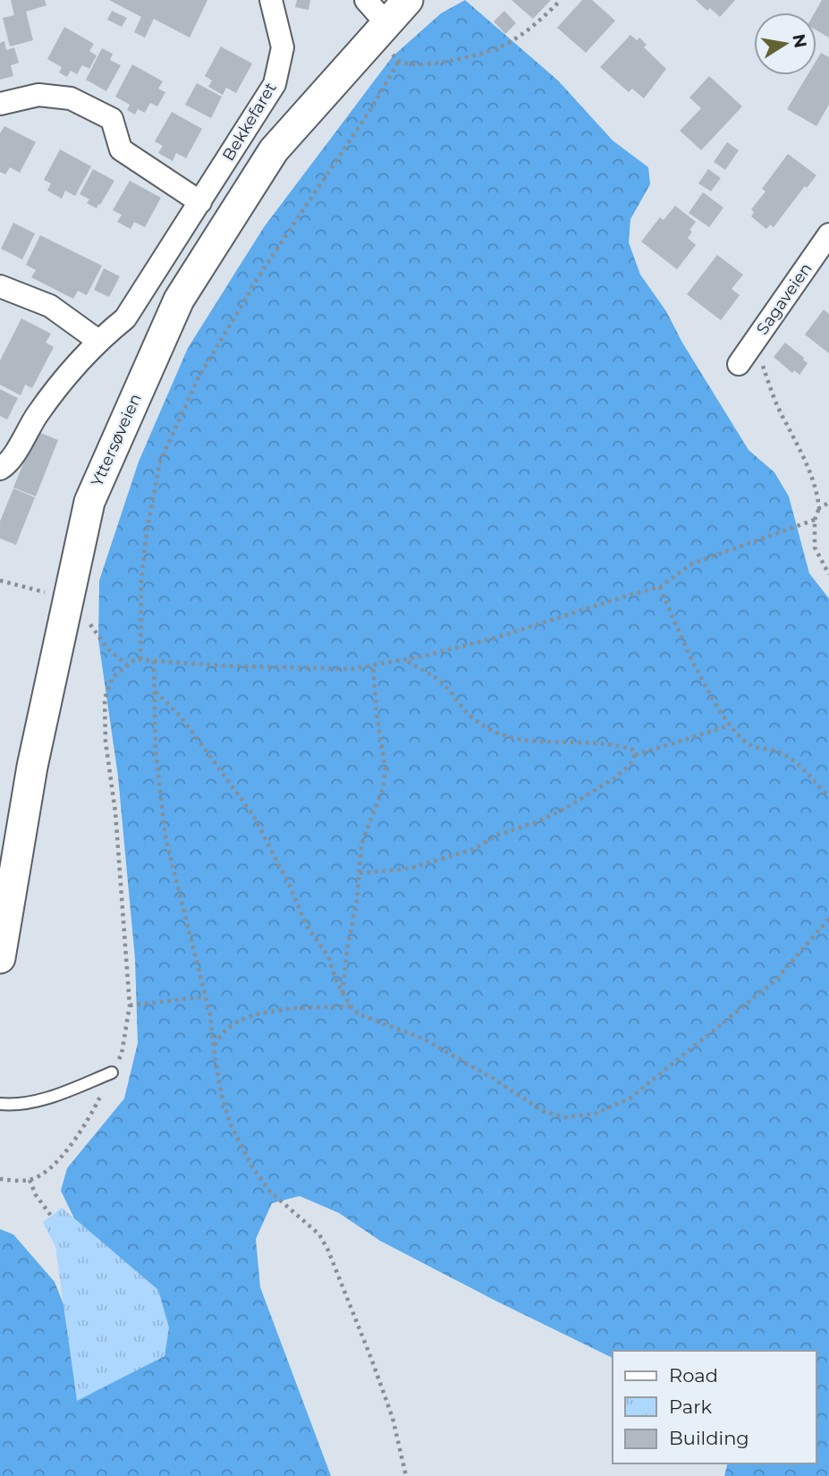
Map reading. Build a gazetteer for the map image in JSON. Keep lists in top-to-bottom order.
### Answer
{
  "streets": {
    "main road": ["Yttersøveien"],
    "street": ["Bekkefaret", "Sagaveien"]
  },
  "legend": ["Road", "Park", "Building"],
  "north": "right"
}
